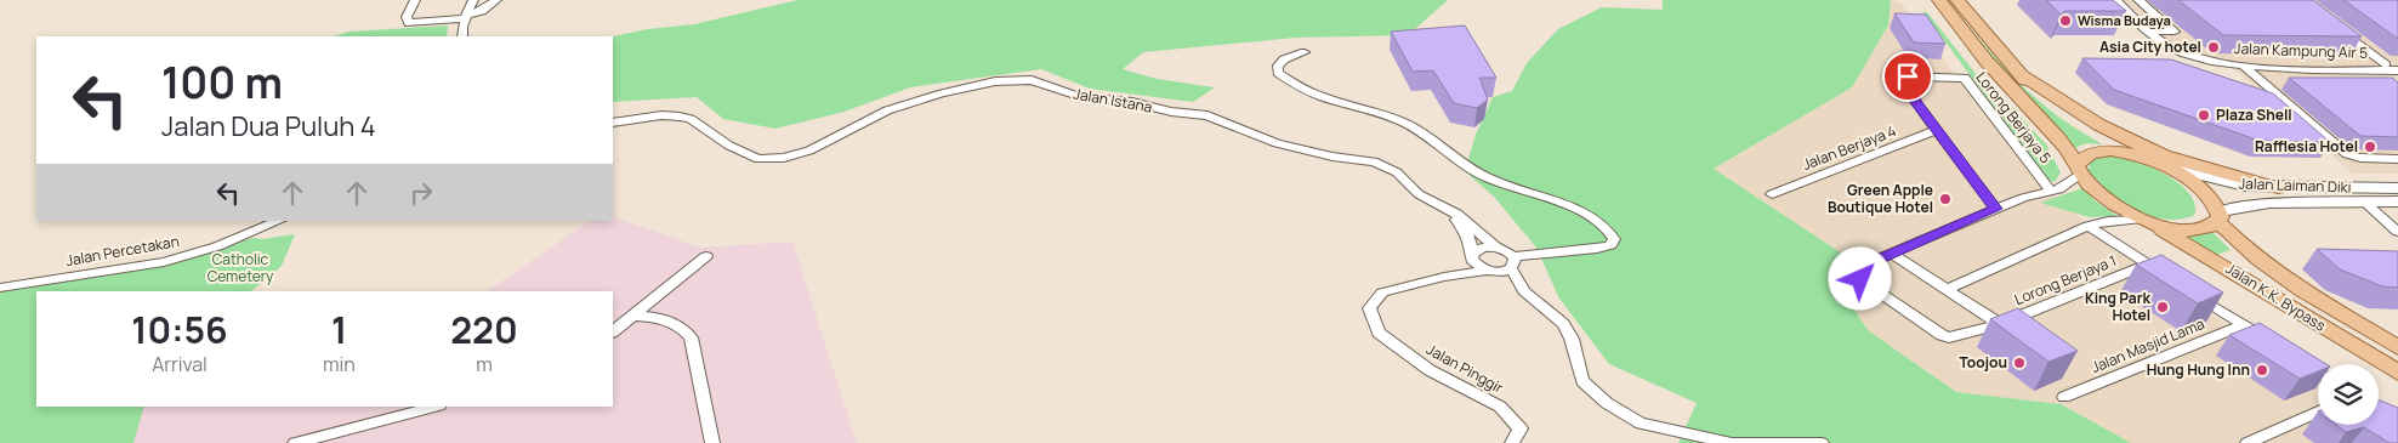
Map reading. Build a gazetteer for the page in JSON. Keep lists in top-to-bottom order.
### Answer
{
  "streets": {
    "main road": ["Jalan K.K. Bypass"],
    "street": [
      "Jalan Kampung Air 5",
      "Jalan Istana",
      "Lorong Berjaya 5",
      "Jalan Berjaya 4",
      "Jalan Laiman Diki",
      "Jalan Percetakan",
      "Lorong Berjaya 1",
      "Jalan Masjid Lama",
      "Jalan Pinggir"
    ]
  },
  "crossings": [
    ["Jalan Istana", "Jalan Pinggir"],
    ["Lorong Berjaya 5", "Jalan Berjaya 4"],
    ["Jalan Laiman Diki", "Jalan K.K. Bypass"]
  ],
  "parks": ["Catholic Cemetery"],
  "places": [
    "Wisma Budaya",
    "Asia City hotel",
    "Plaza Shell",
    "Rafflesia Hotel",
    "Green Apple Boutique Hotel",
    "King Park Hotel",
    "Toojou",
    "Hung Hung Inn"
  ],
  "page": {
    "turn": ["100 m", "Jalan Dua Puluh 4"],
    "eta": [
      "10:56",
      "Arrival",
      "1",
      "min",
      "220",
      "m"
    ]
  }
}
